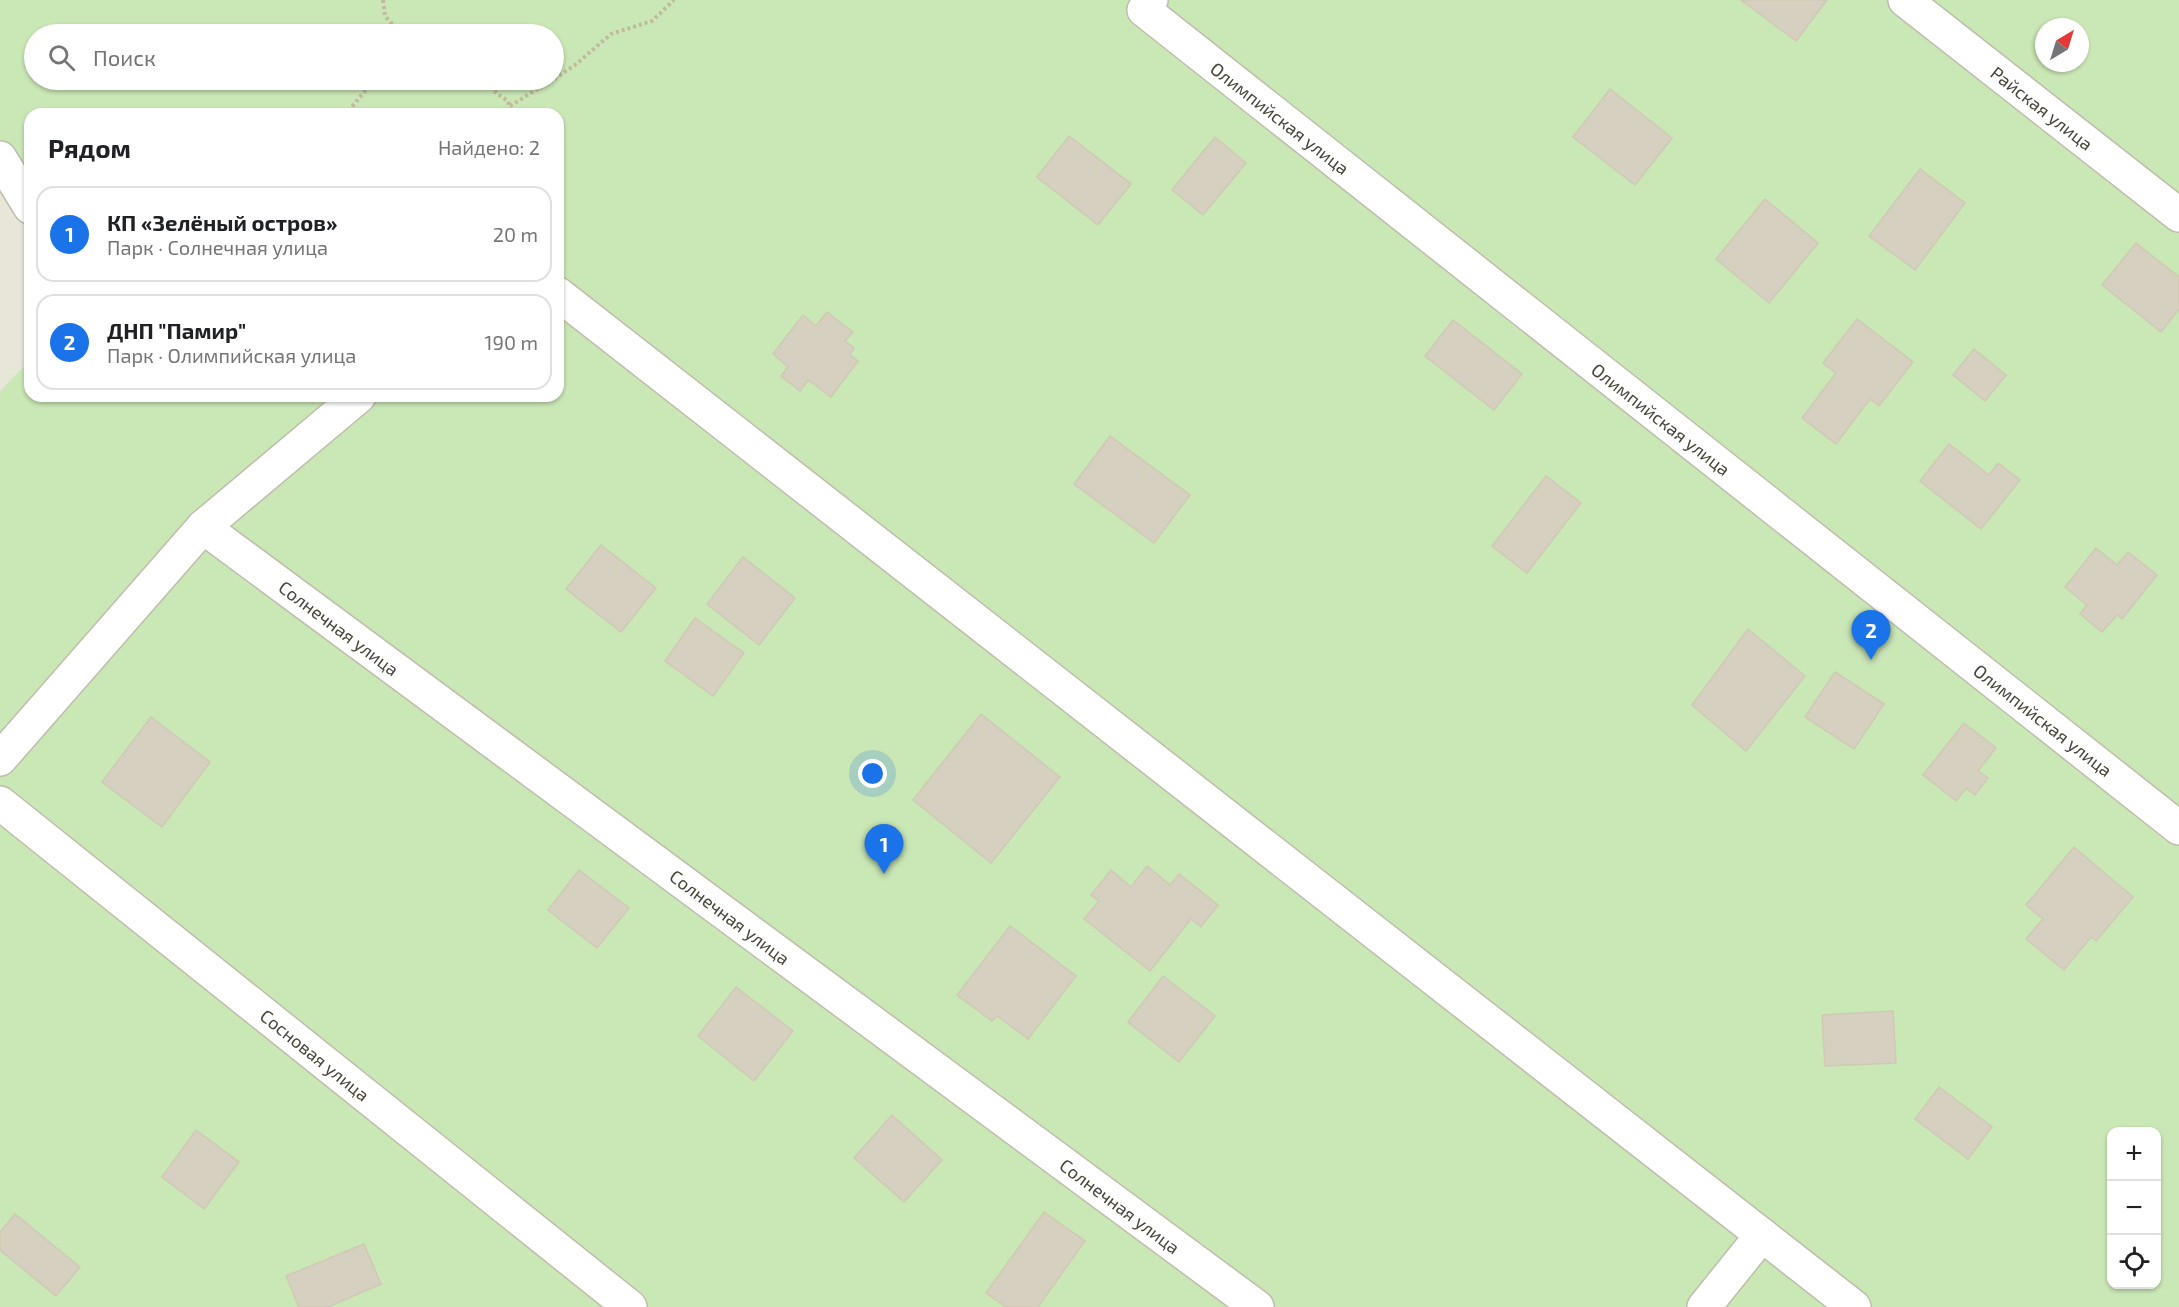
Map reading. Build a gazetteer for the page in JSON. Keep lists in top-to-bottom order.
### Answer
{
  "streets": {
    "street": [
      "Райская улица",
      "Олимпийская улица",
      "Солнечная улица",
      "Сосновая улица"
    ]
  },
  "north": "top right",
  "page": {
    "search": "Поиск",
    "heading": ["Рядом", "Найдено: 2"],
    "list": [
      {
        "mark": "1",
        "name": "КП «Зелёный остров»",
        "note": "Парк · Солнечная улица",
        "value": "20 m"
      },
      {
        "mark": "2",
        "name": "ДНП \"Памир\"",
        "note": "Парк · Олимпийская улица",
        "value": "190 m"
      }
    ],
    "pins": ["2", "1"],
    "map_buttons": ["+", "−"]
  }
}
